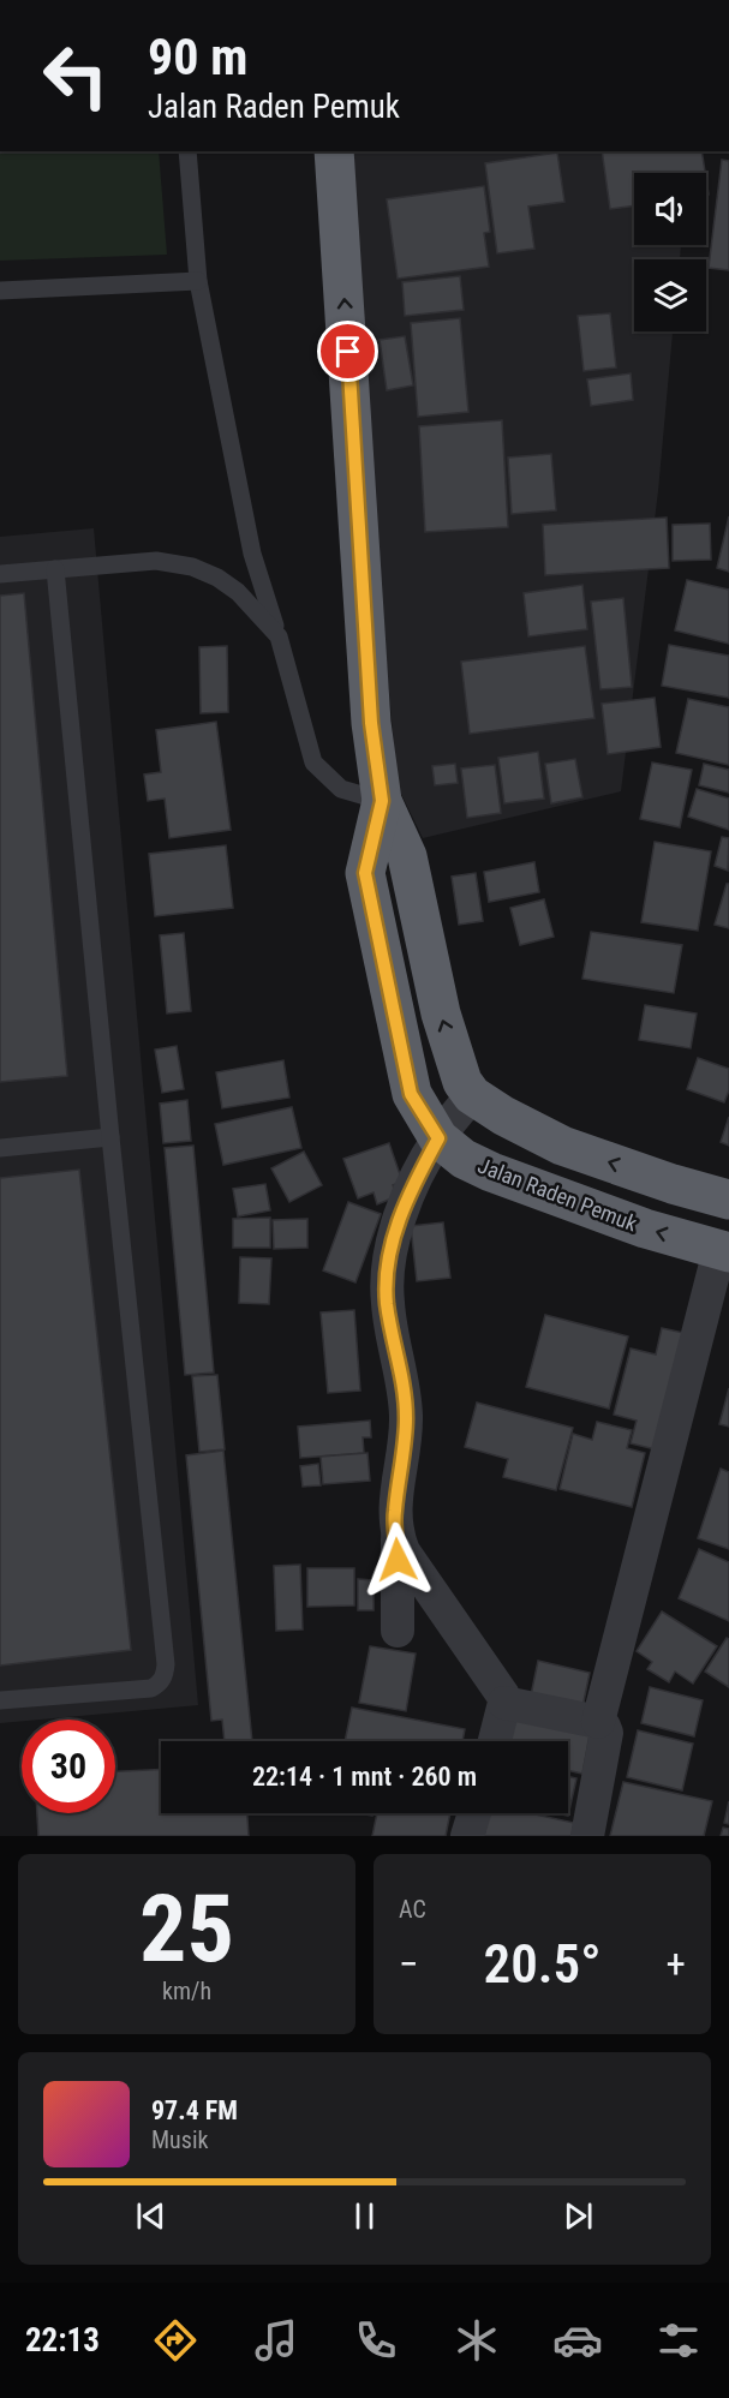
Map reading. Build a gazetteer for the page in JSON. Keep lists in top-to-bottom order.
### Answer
{
  "streets": {
    "highway": ["Jalan Raden Pemuk"]
  },
  "one_way": ["Jalan Raden Pemuk"],
  "page": {
    "turn": ["90 m", "Jalan Raden Pemuk"],
    "limit": "30",
    "trip": "22:14 · 1 mnt · 260 m",
    "tile": [
      ["25", "km/h"],
      "AC"
    ],
    "heat": ["−", "20.5°", "+"],
    "song": ["97.4 FM", "Musik"],
    "tabs": "22:13"
  }
}
